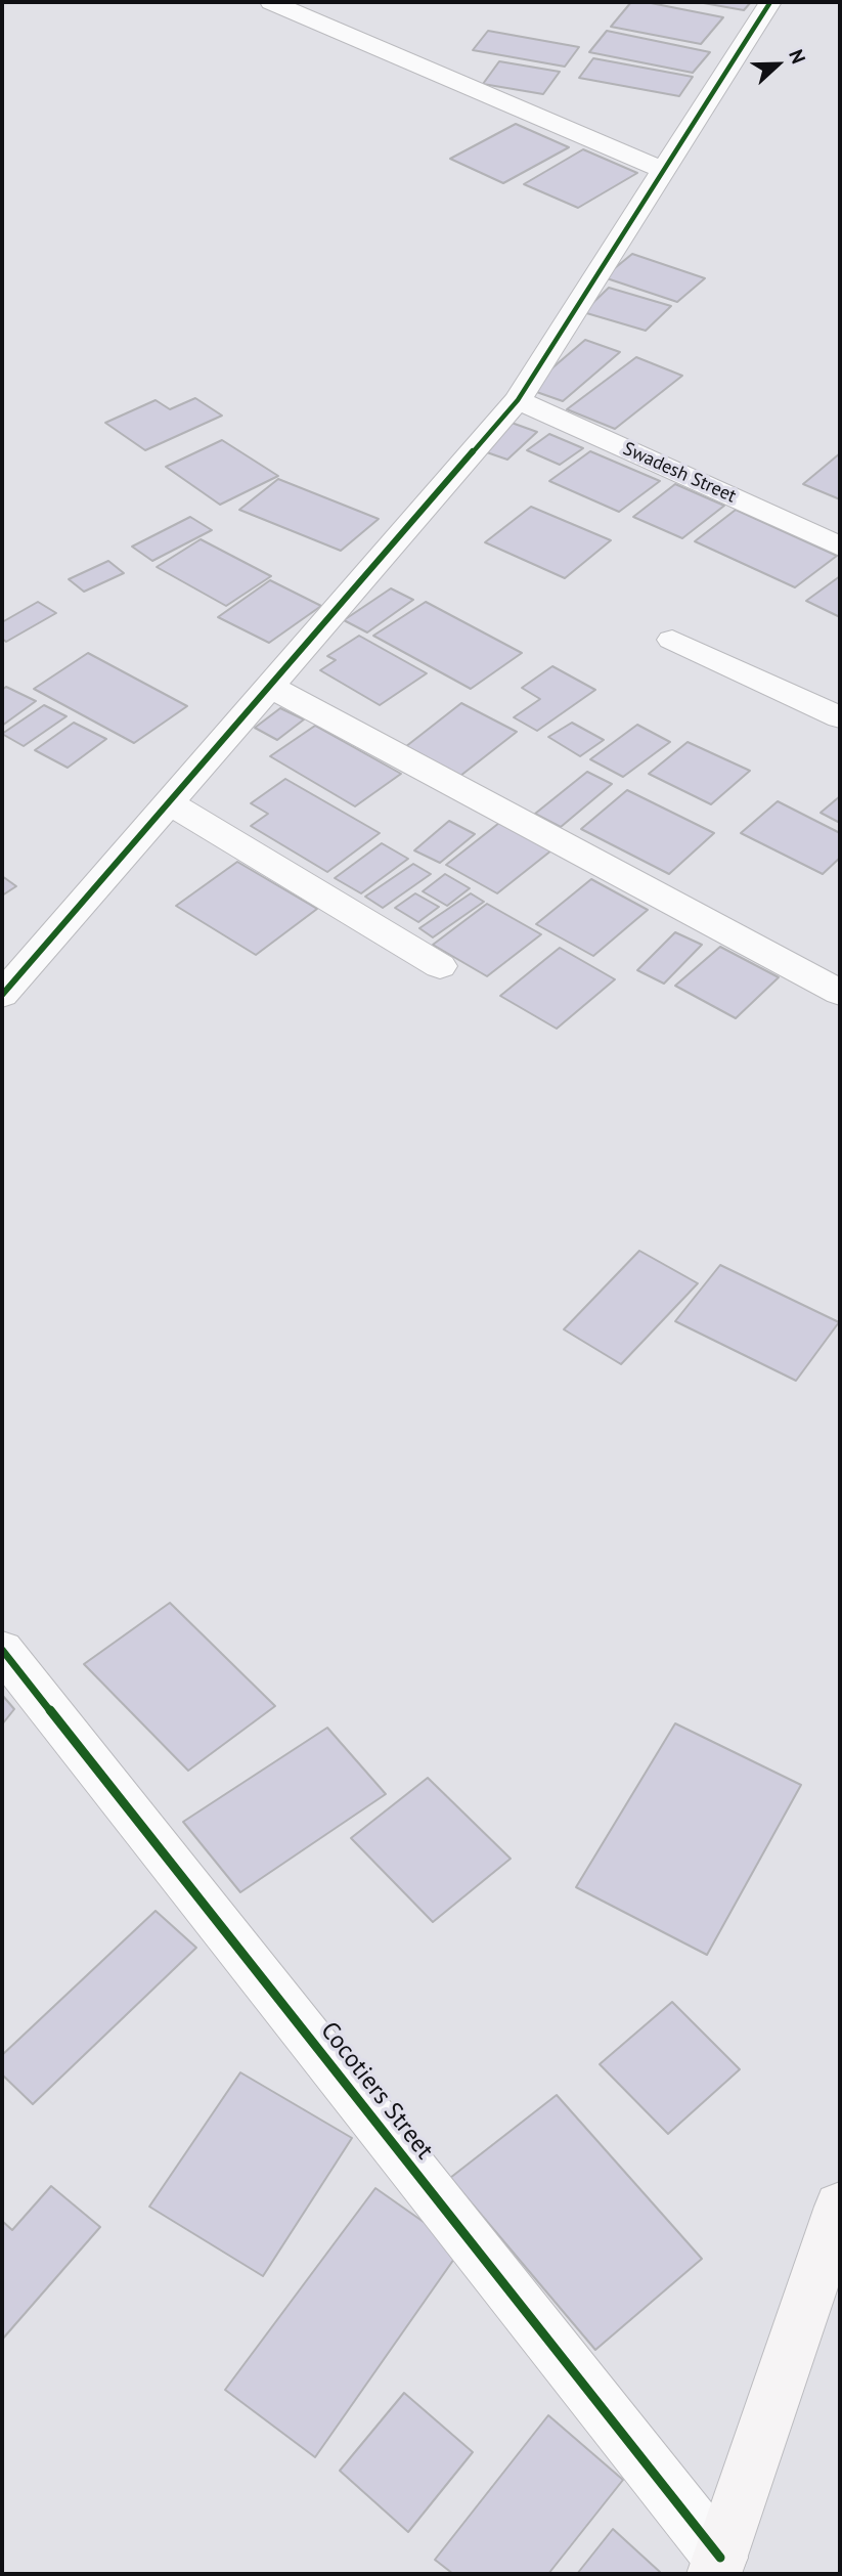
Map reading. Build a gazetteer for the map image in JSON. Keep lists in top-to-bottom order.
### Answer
{
  "streets": {
    "street": ["Swadesh Street", "Cocotiers Street"]
  },
  "north": "right"
}
